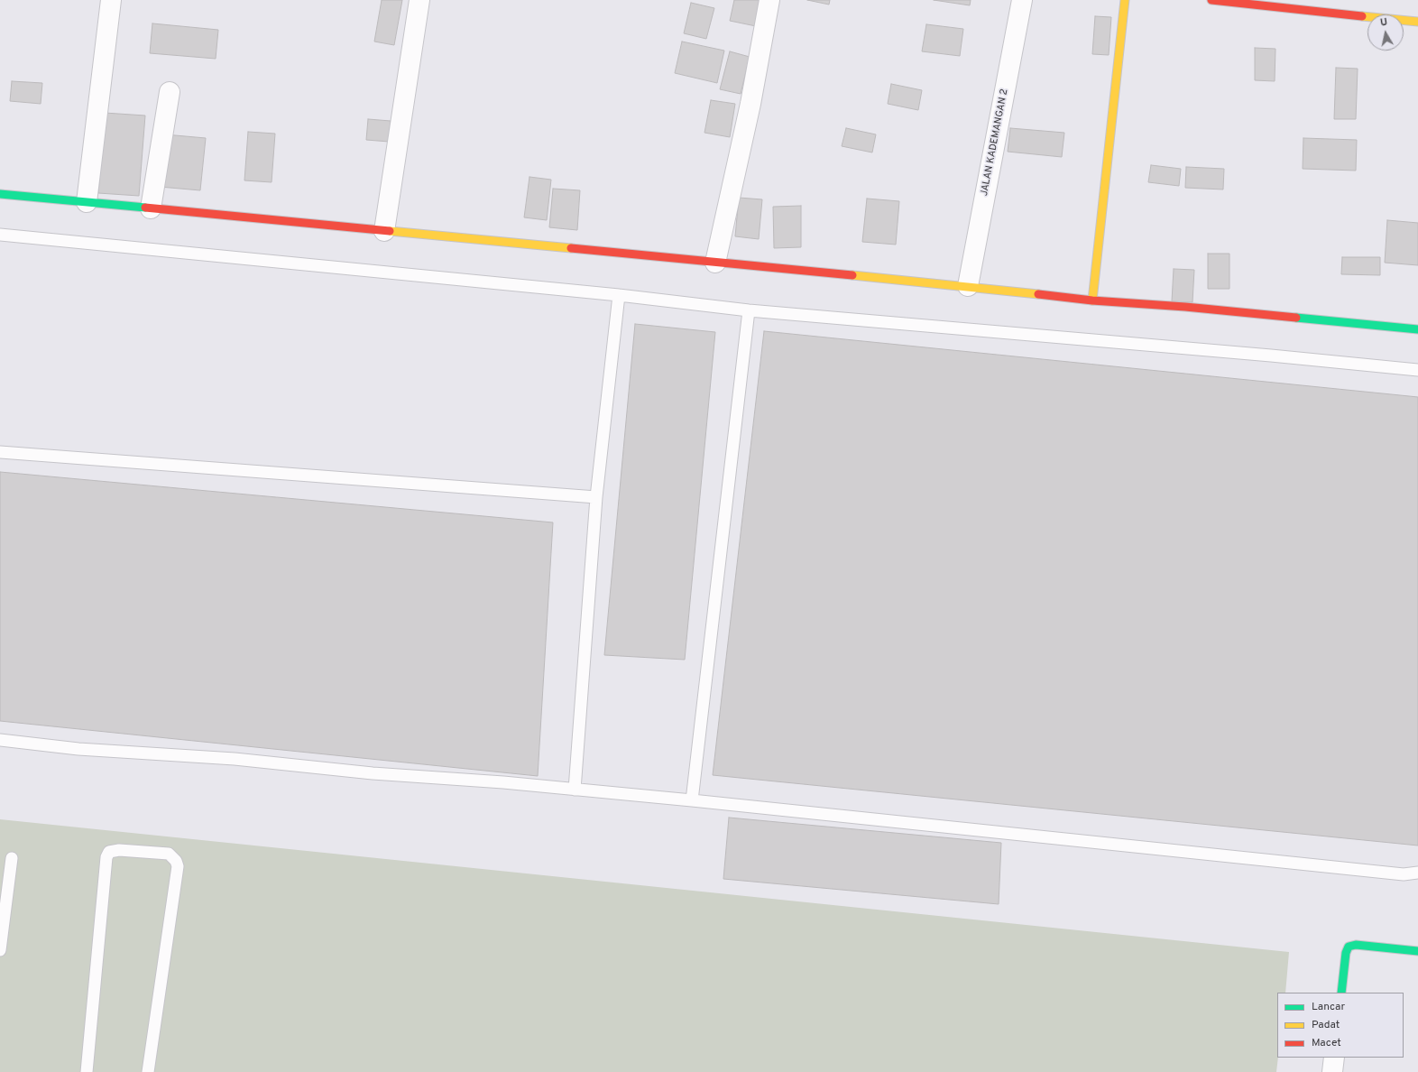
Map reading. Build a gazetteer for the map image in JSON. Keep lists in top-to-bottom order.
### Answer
{
  "streets": {
    "street": ["JALAN KADEMANGAN 2"]
  },
  "legend": ["Lancar", "Padat", "Macet"],
  "north": "top"
}
